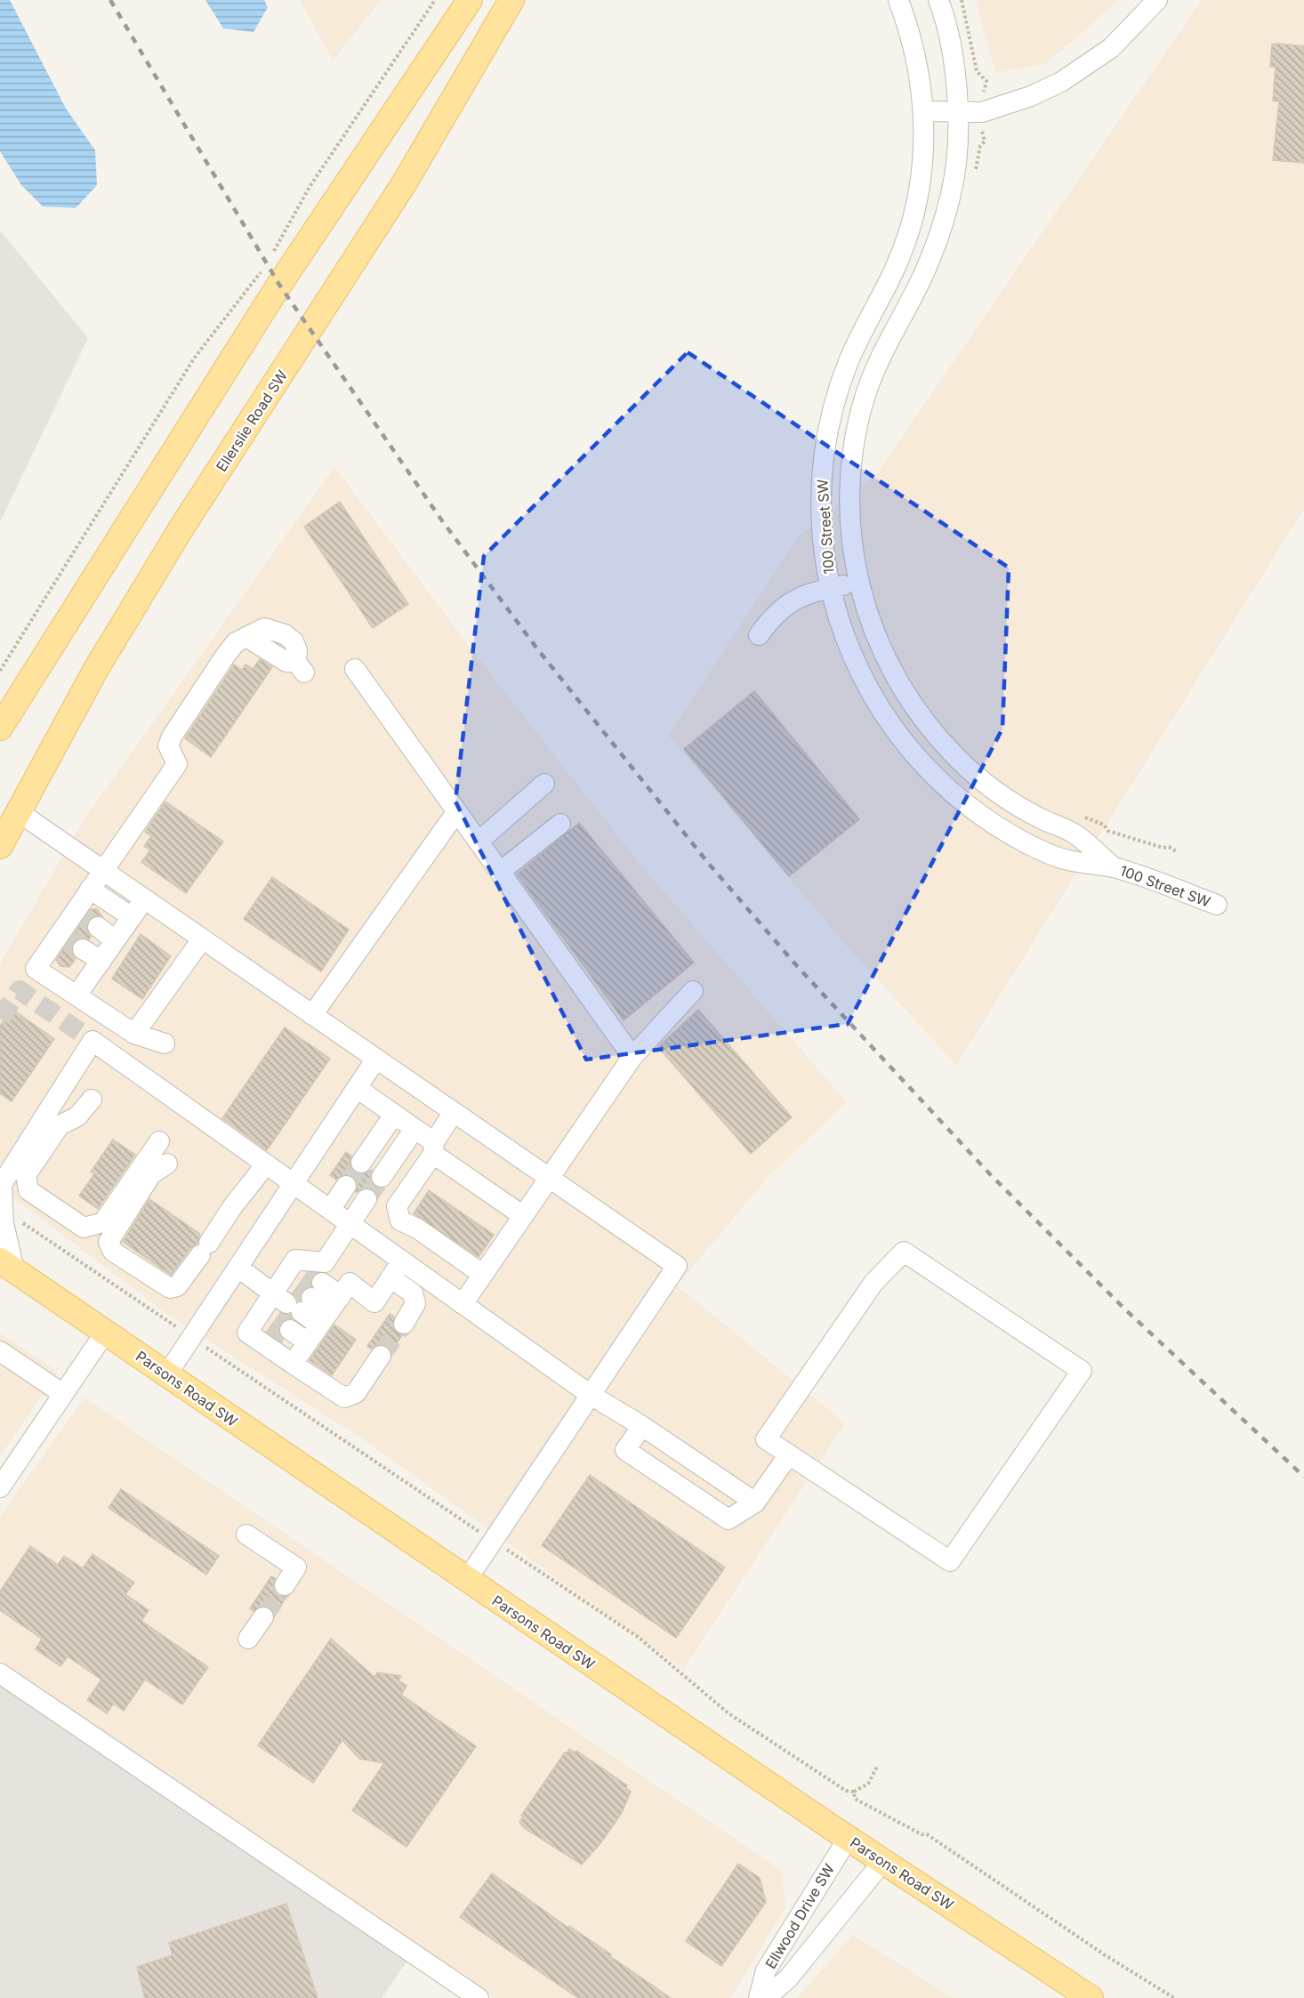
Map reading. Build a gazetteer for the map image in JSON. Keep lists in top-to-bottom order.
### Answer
{
  "streets": {
    "main road": ["Ellerslie Road SW", "Parsons Road SW"],
    "street": ["100 Street SW", "Ellwood Drive SW"]
  },
  "crossings": [
    ["Parsons Road SW", "Ellwood Drive SW"]
  ]
}
